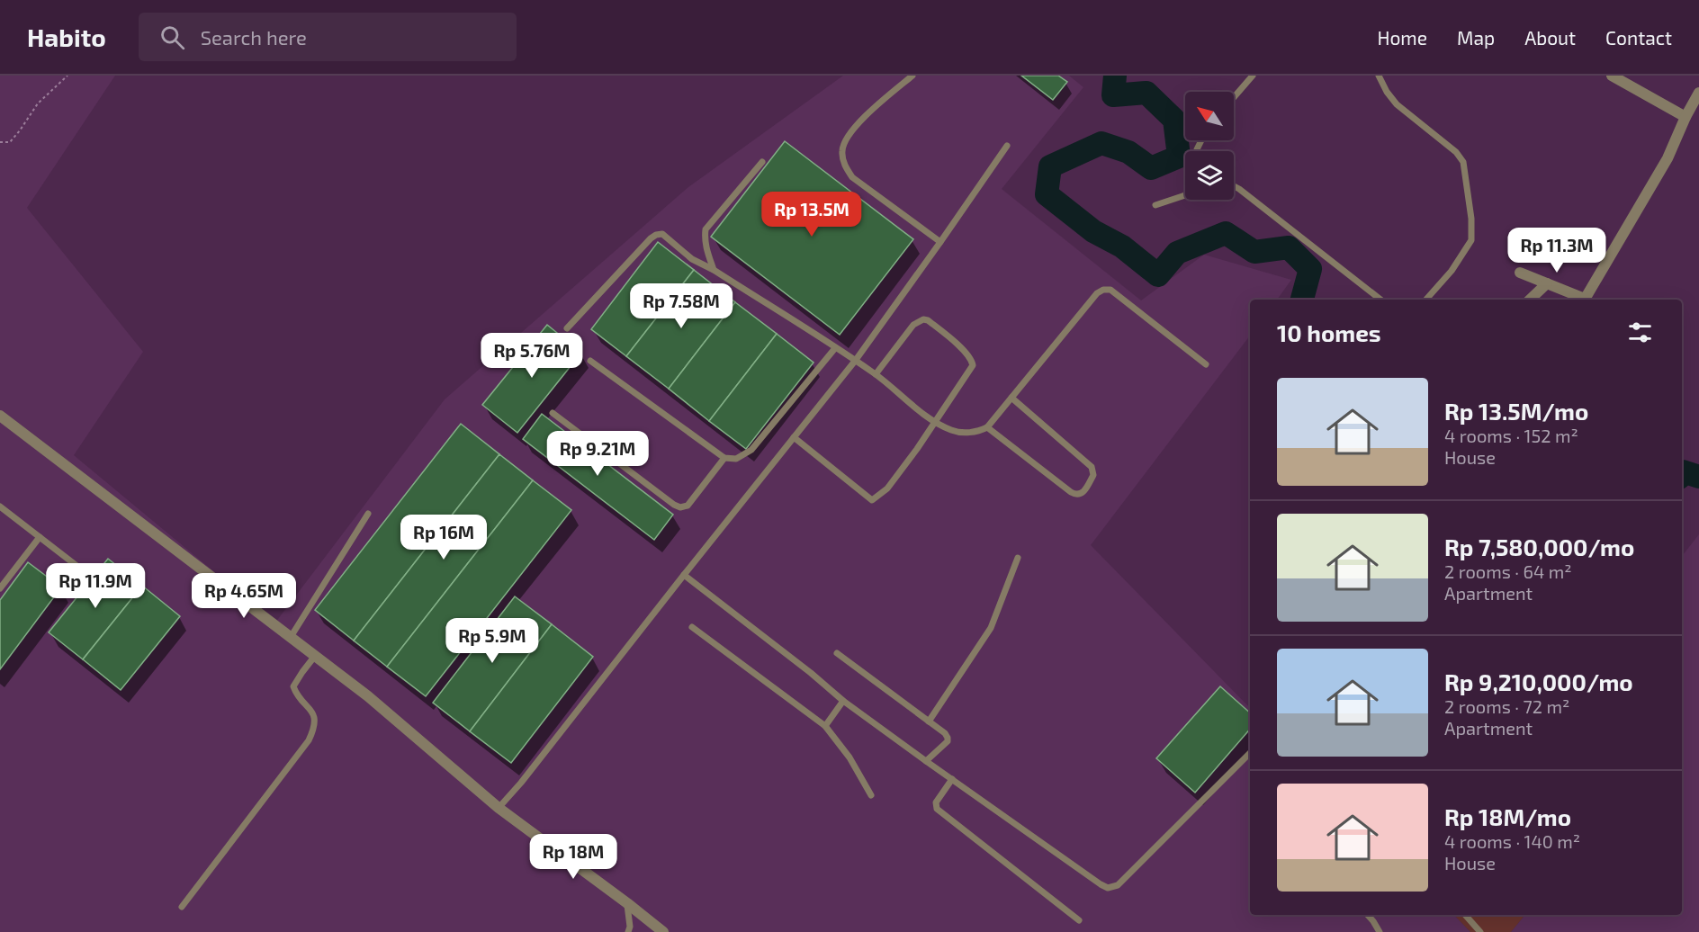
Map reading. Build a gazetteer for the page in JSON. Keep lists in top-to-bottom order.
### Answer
{
  "north": "top left",
  "page": {
    "header": "Habito",
    "search": "Search here",
    "nav": [
      "Home",
      "Map",
      "About",
      "Contact"
    ],
    "price": [
      "Rp 13.5M",
      "Rp 11.3M",
      "Rp 7.58M",
      "Rp 5.76M",
      "Rp 9.21M",
      "Rp 16M",
      "Rp 11.9M",
      "Rp 4.65M",
      "Rp 5.9M",
      "Rp 18M"
    ],
    "heading": "10 homes",
    "list": [
      {
        "name": "Rp 13.5M/mo",
        "note": "4 rooms · 152 m² · House"
      },
      {
        "name": "Rp 7,580,000/mo",
        "note": "2 rooms · 64 m² · Apartment"
      },
      {
        "name": "Rp 9,210,000/mo",
        "note": "2 rooms · 72 m² · Apartment"
      },
      {
        "name": "Rp 18M/mo",
        "note": "4 rooms · 140 m² · House"
      }
    ]
  }
}
